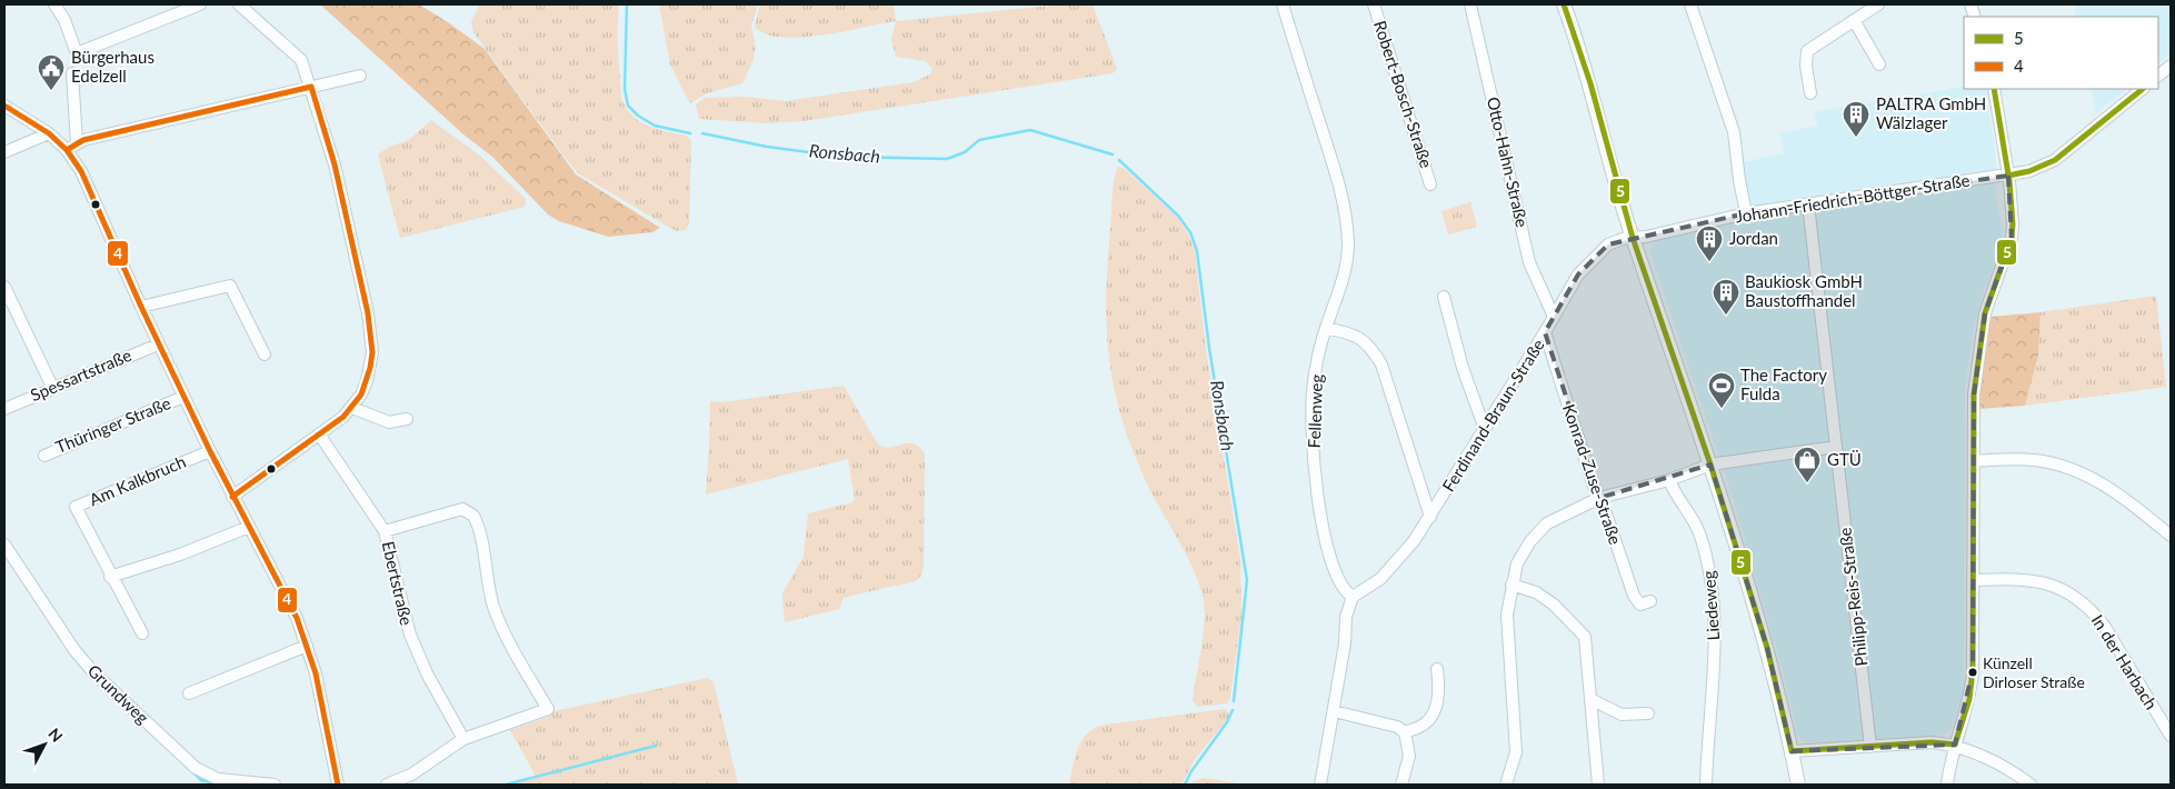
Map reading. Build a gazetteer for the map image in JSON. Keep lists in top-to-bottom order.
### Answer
{
  "streets": {
    "street": [
      "Robert-Bosch-Straße",
      "Otto-Hahn-Straße",
      "Johann-Friedrich-Böttger-Straße",
      "Spessartstraße",
      "Fellenweg",
      "Ferdinand-Braun-Straße",
      "Thüringer Straße",
      "Konrad-Zuse-Straße",
      "Am Kalkbruch",
      "Ebertstraße",
      "Philipp-Reis-Straße",
      "Liedeweg",
      "In der Harbach",
      "Grundweg"
    ]
  },
  "crossings": [
    ["Otto-Hahn-Straße", "Ferdinand-Braun-Straße"],
    ["Johann-Friedrich-Böttger-Straße", "Ferdinand-Braun-Straße"],
    ["Johann-Friedrich-Böttger-Straße", "Philipp-Reis-Straße"],
    ["Fellenweg", "Ferdinand-Braun-Straße"],
    ["Ferdinand-Braun-Straße", "Konrad-Zuse-Straße"]
  ],
  "water": ["Ronsbach"],
  "places": {
    "public building": ["Bürgerhaus Edelzell"],
    "building": ["PALTRA GmbH Wälzlager", "Jordan", "Baukiosk GmbH Baustoffhandel"],
    "sports": ["The Factory Fulda"],
    "shop": ["GTÜ"],
    "other": ["Künzell Dirloser Straße"]
  },
  "lines": ["transit line 5", "transit line 4"],
  "legend": ["5", "4"],
  "north": "top right"
}
